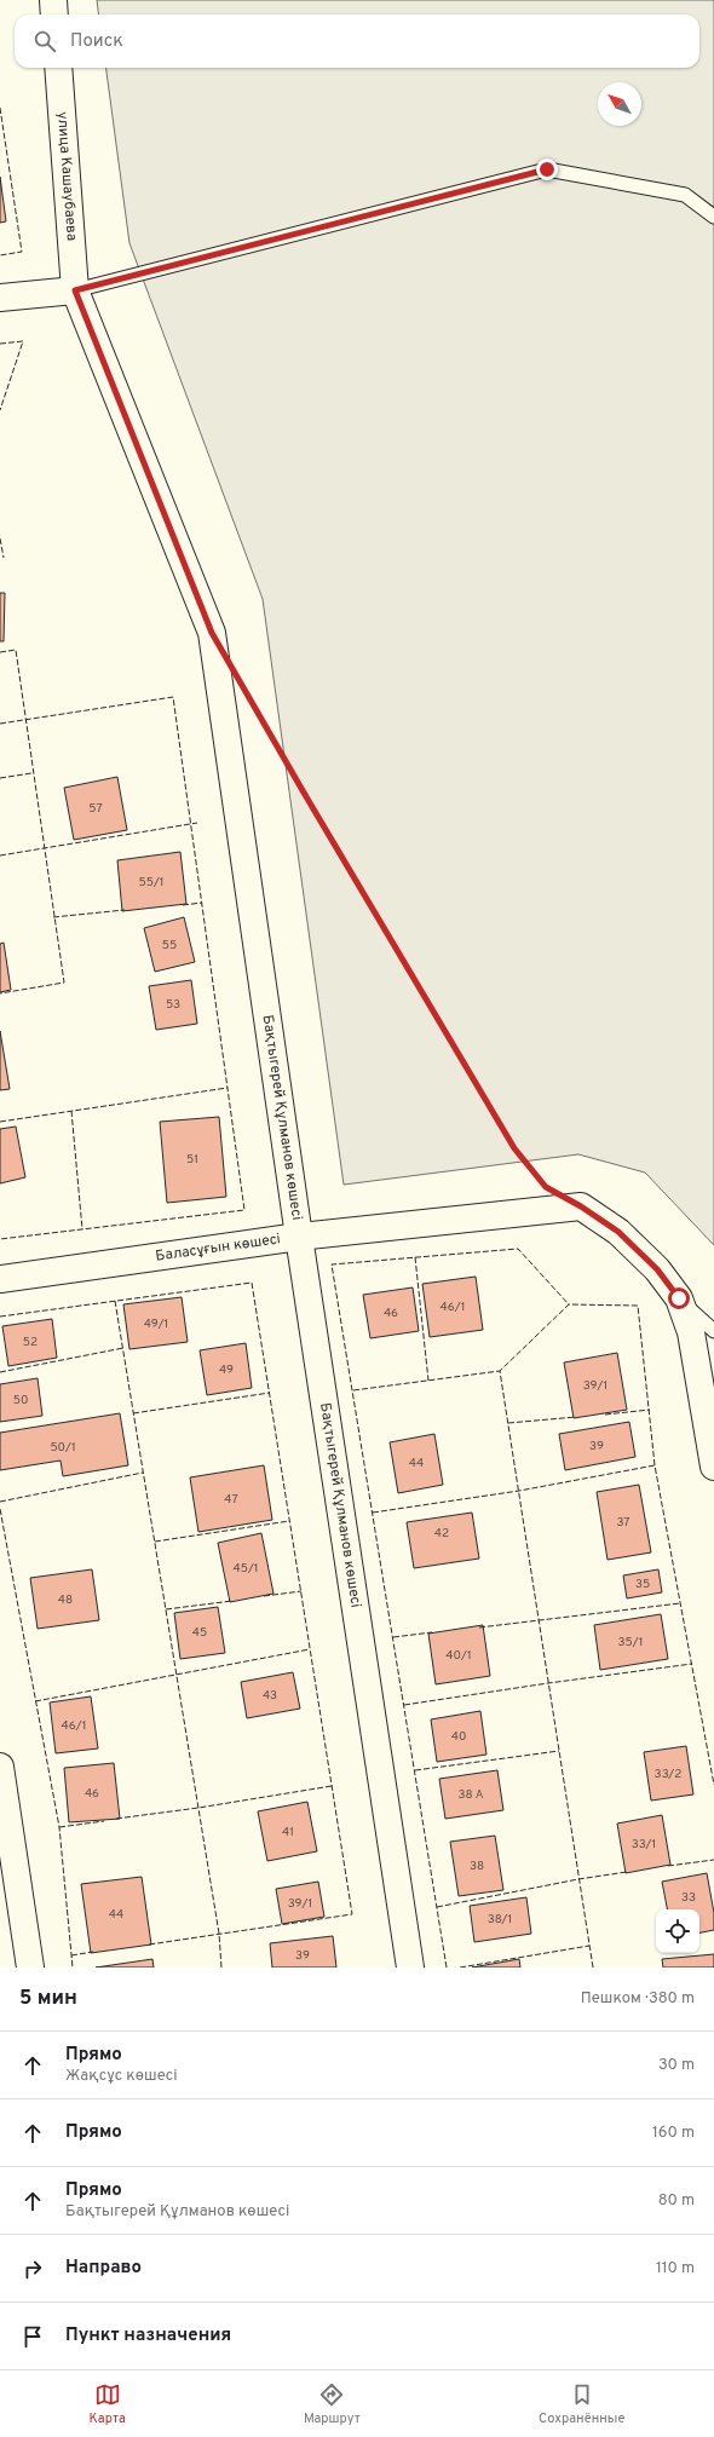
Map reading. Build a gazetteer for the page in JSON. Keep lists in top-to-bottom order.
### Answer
{
  "streets": {
    "street": ["улица Кашаубаева", "Бақтыгерей Құлманов көшесі", "Баласұғын көшесі"]
  },
  "crossings": [
    ["улица Кашаубаева", "Бақтыгерей Құлманов көшесі"],
    ["Бақтыгерей Құлманов көшесі", "Баласұғын көшесі"]
  ],
  "house_numbers": [
    "57",
    "55/1",
    "55",
    "53",
    "51",
    "46/1",
    "46",
    "49/1",
    "52",
    "49",
    "39/1",
    "50",
    "39",
    "50/1",
    "44",
    "47",
    "37",
    "42",
    "45/1",
    "35",
    "48",
    "45",
    "35/1",
    "40/1",
    "43",
    "46/1",
    "40",
    "33/2",
    "46",
    "38 А",
    "41",
    "33/1",
    "38",
    "33",
    "39/1",
    "44",
    "38/1",
    "39"
  ],
  "north": "top left",
  "page": {
    "search": "Поиск",
    "heading": ["5 мин", "Пешком · 380 m"],
    "list": [
      ["Прямо", "Жақсұс көшесі", "30 m"],
      ["Прямо", "160 m"],
      ["Прямо", "Бақтыгерей Құлманов көшесі", "80 m"],
      ["Направо", "110 m"],
      "Пункт назначения"
    ],
    "nav": ["Карта", "Маршрут", "Сохранённые"]
  }
}
